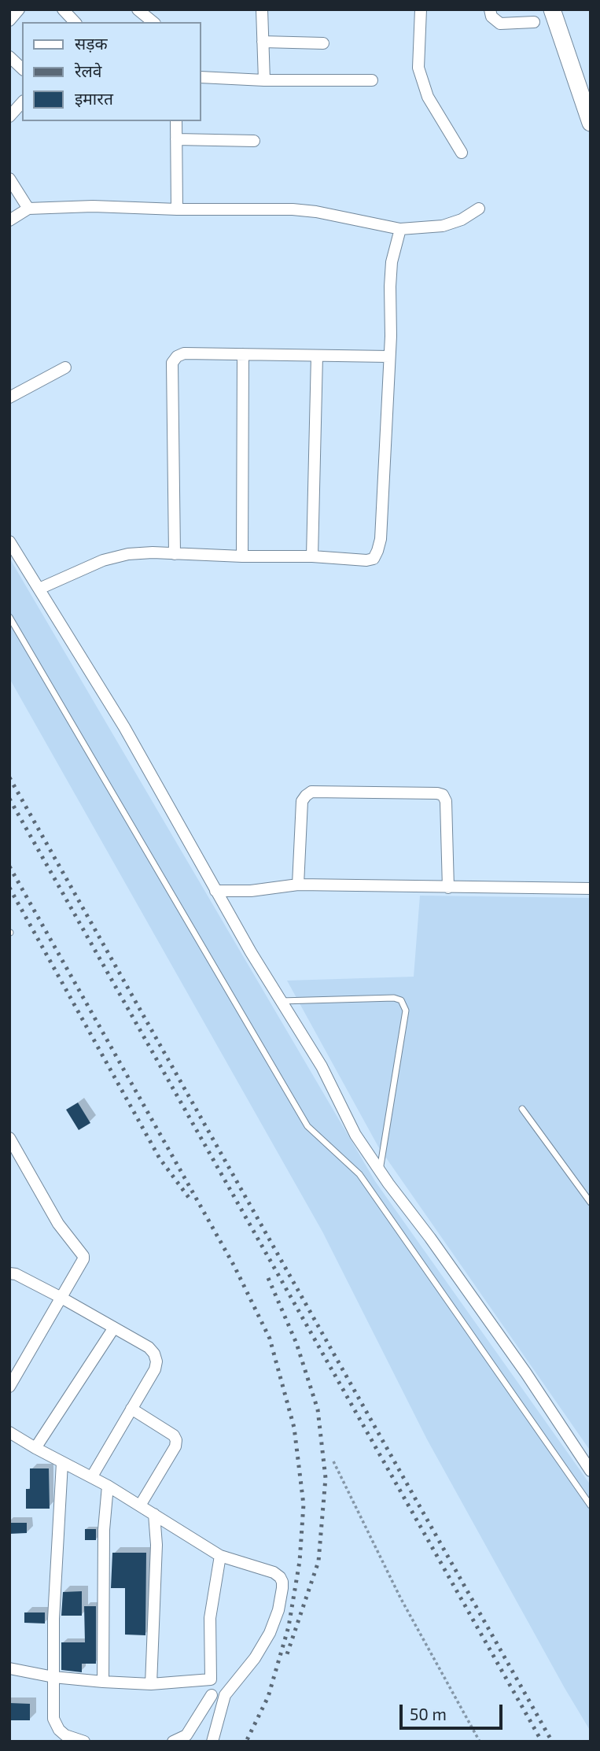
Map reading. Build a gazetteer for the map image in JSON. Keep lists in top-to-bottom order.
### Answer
{
  "legend": ["सड़क", "रेलवे", "इमारत"],
  "scale_bar": "50 m"
}
